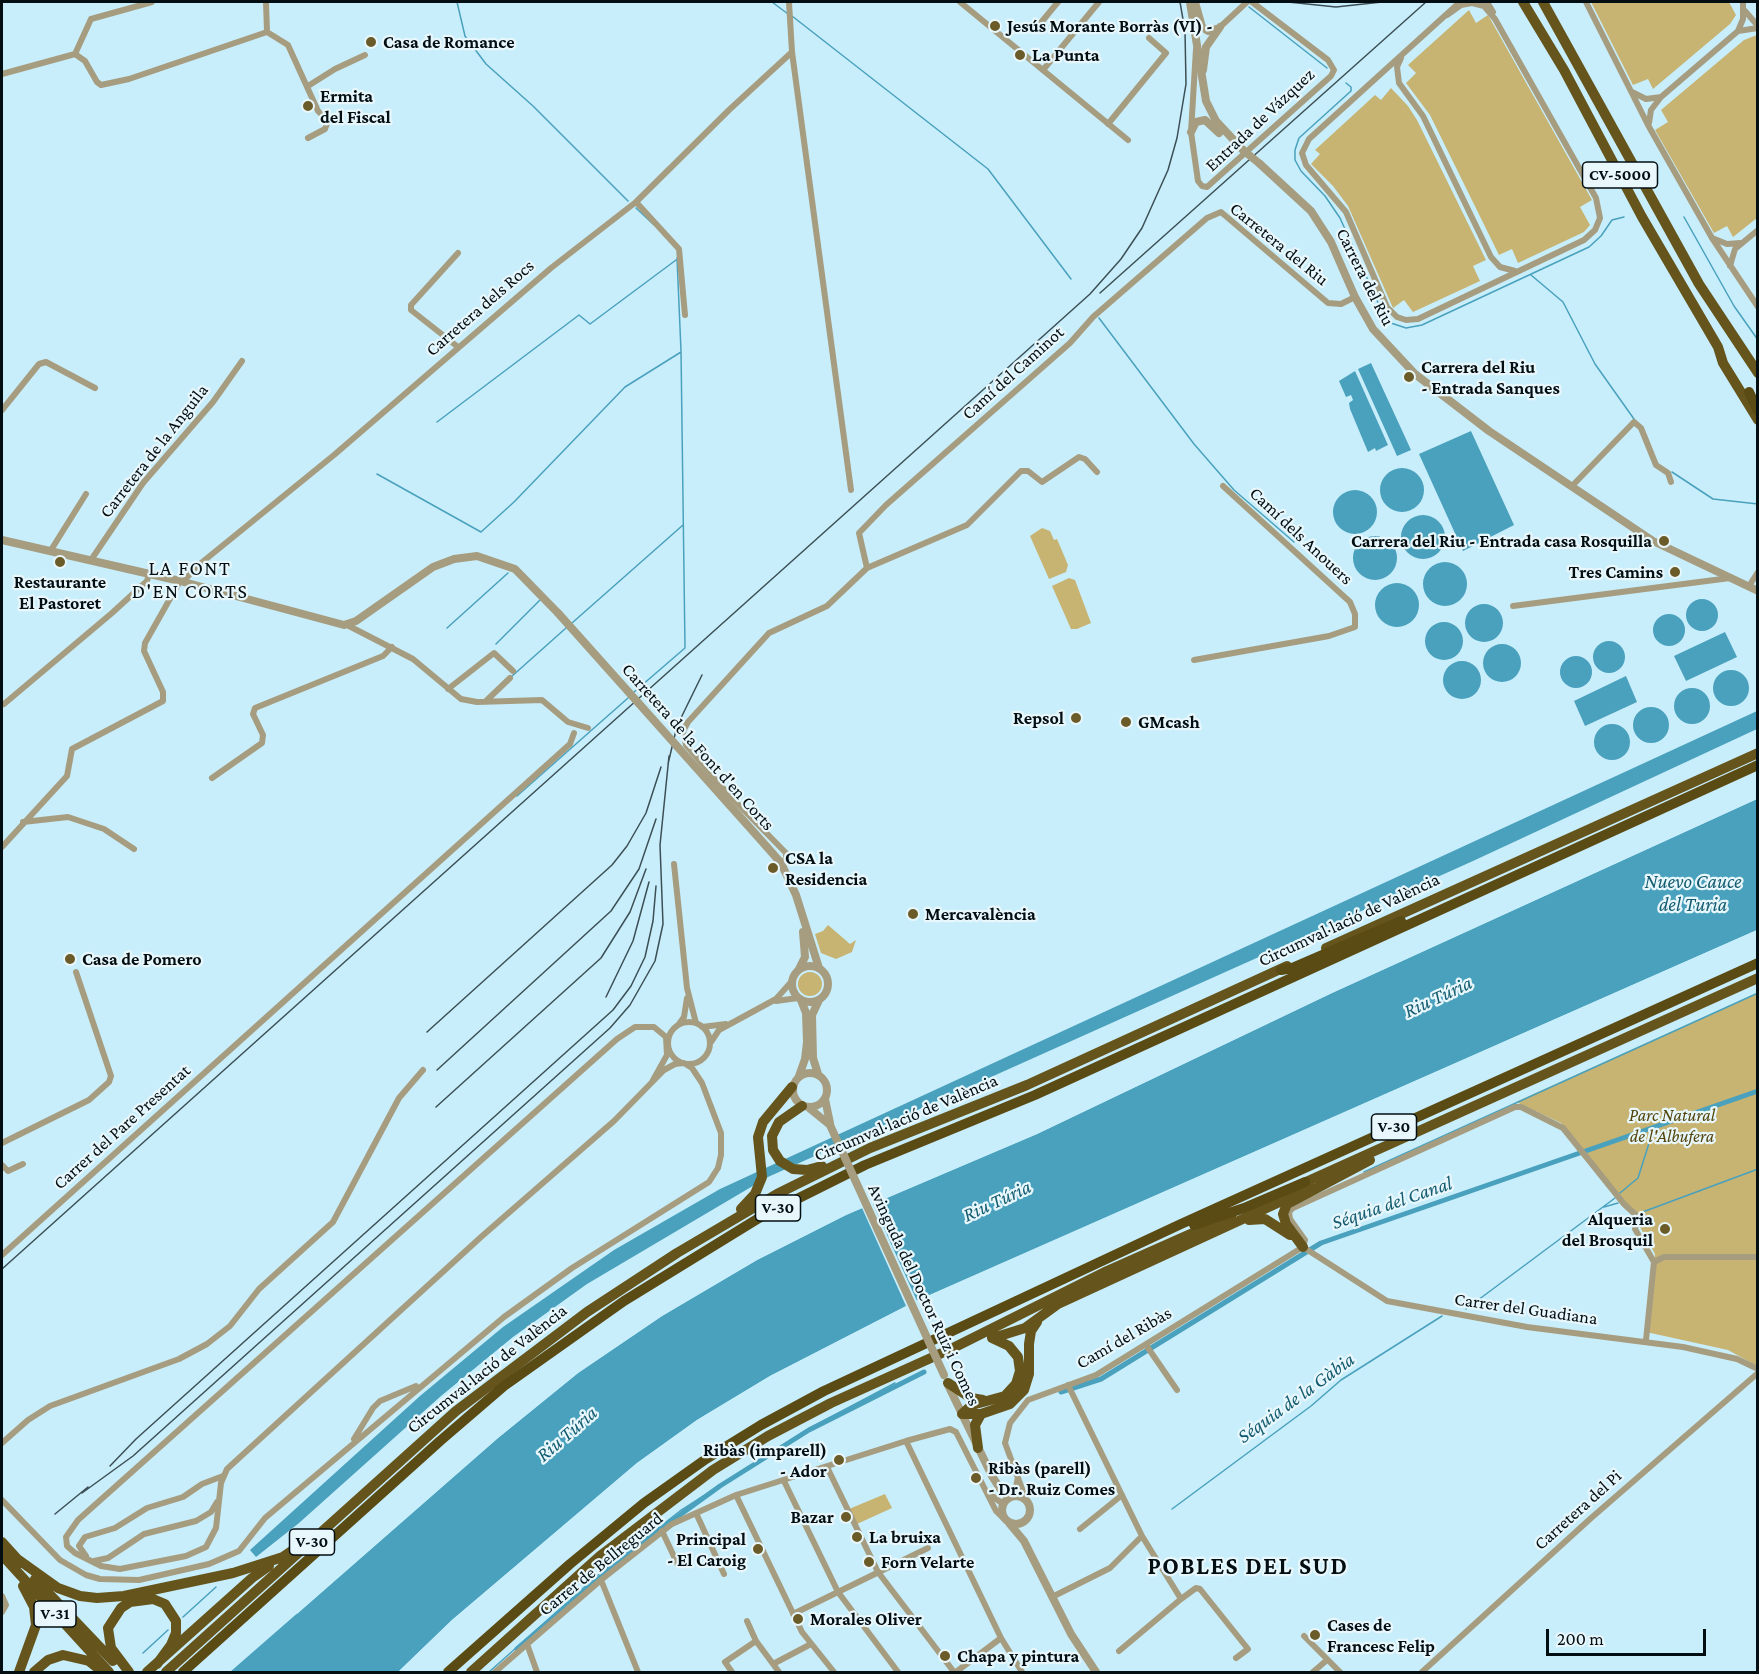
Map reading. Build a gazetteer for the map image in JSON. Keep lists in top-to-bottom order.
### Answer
{
  "streets": {
    "highway": [
      "CV-5000",
      "Circumval·lació de València",
      "V-30",
      "V-31"
    ],
    "street": [
      "Entrada de Vázquez",
      "Carretera del Riu",
      "Carrera del Riu",
      "Carretera dels Rocs",
      "Camí del Caminot",
      "Carretera de la Anguila",
      "Camí dels Anouers",
      "Carretera de la Font d'en Corts",
      "Carrer del Pare Presentat",
      "Avinguda del Doctor Ruiz i Comes",
      "Carrer del Guadiana",
      "Camí del Ribàs",
      "Carretera del Pi",
      "Carrer de Bellreguard"
    ]
  },
  "crossings": [
    ["Entrada de Vázquez", "Carrera del Riu"],
    ["Carretera del Riu", "Carrera del Riu"],
    ["Carretera del Riu", "Camí del Caminot"],
    ["Avinguda del Doctor Ruiz i Comes", "Camí del Ribàs"],
    ["Carrer del Guadiana", "Camí del Ribàs"]
  ],
  "districts": ["LA FONT D'EN CORTS", "POBLES DEL SUD"],
  "water": [
    "Nuevo Cauce del Turia",
    "Riu Túria",
    "Séquia del Canal",
    "Séquia de la Gàbia"
  ],
  "parks": ["Parc Natural de l'Albufera"],
  "places": [
    "Jesús Morante Borràs (VI) -",
    "Casa de Romance",
    "La Punta",
    "Ermita del Fiscal",
    "Carrera del Riu - Entrada Sanques",
    "Carrera del Riu - Entrada casa Rosquilla",
    "Restaurante El Pastoret",
    "Tres Camins",
    "Repsol",
    "GMcash",
    "CSA la Residencia",
    "Mercavalència",
    "Casa de Pomero",
    "Alqueria del Brosquil",
    "Ribàs (imparell) - Ador",
    "Ribàs (parell) - Dr. Ruiz Comes",
    "Bazar",
    "La bruixa",
    "Principal - El Caroig",
    "Forn Velarte",
    "Morales Oliver",
    "Cases de Francesc Felip",
    "Chapa y pintura"
  ],
  "scale_bar": "200 m"
}
